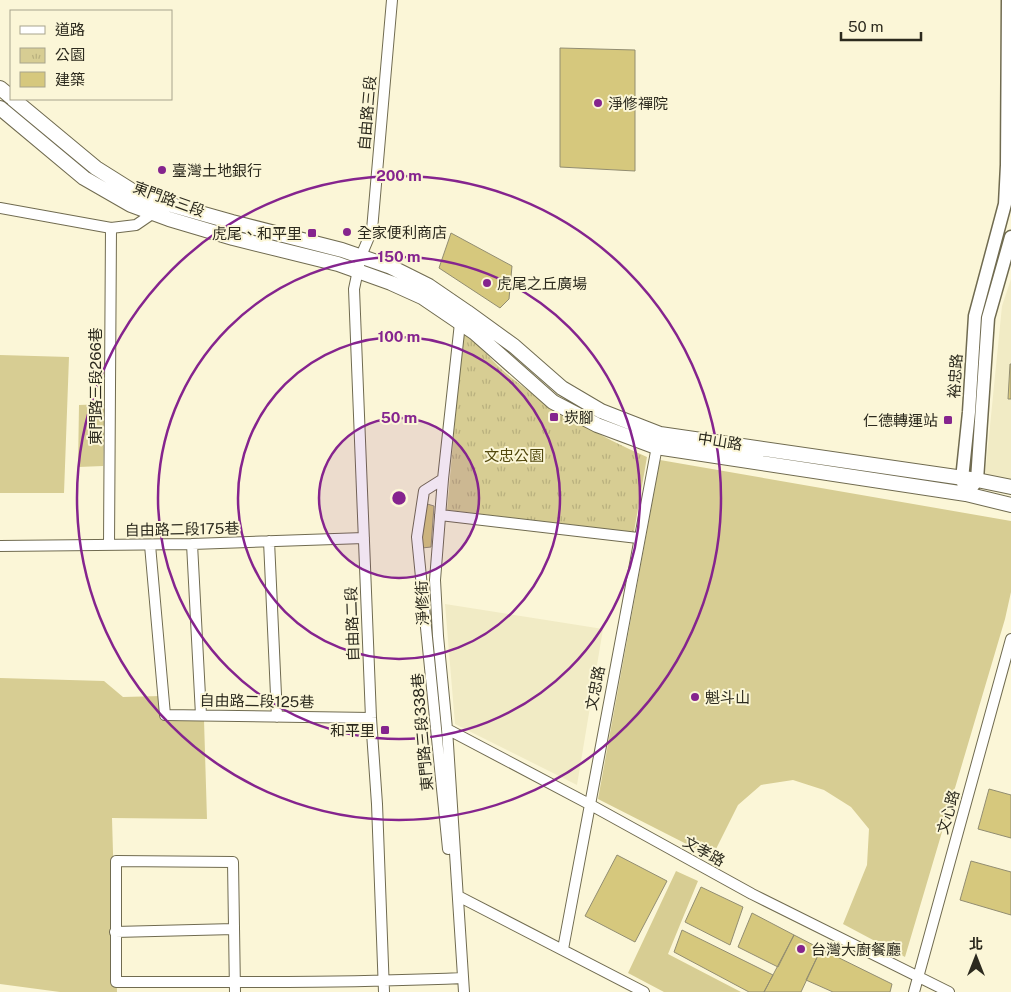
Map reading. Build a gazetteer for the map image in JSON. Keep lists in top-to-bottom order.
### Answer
{
  "streets": {
    "main road": ["東門路三段", "中山路"],
    "street": [
      "自由路三段",
      "裕忠路",
      "東門路三段266巷",
      "自由路二段175巷",
      "淨修街",
      "自由路二段",
      "文忠路",
      "自由路二段125巷",
      "東門路三段338巷",
      "文心路",
      "文孝路"
    ]
  },
  "crossings": [
    ["自由路三段", "東門路三段"],
    ["自由路三段", "自由路二段"],
    ["東門路三段", "中山路"],
    ["東門路三段", "淨修街"],
    ["東門路三段", "自由路二段"],
    ["裕忠路", "中山路"],
    ["東門路三段266巷", "自由路二段175巷"],
    ["中山路", "淨修街"],
    ["中山路", "文忠路"],
    ["自由路二段175巷", "自由路二段"],
    ["自由路二段175巷", "自由路二段125巷"],
    ["淨修街", "東門路三段338巷"],
    ["淨修街", "文孝路"],
    ["自由路二段", "自由路二段125巷"],
    ["文忠路", "文孝路"],
    ["文心路", "文孝路"]
  ],
  "parks": ["文忠公園"],
  "places": {
    "other": [
      "淨修禪院",
      "臺灣土地銀行",
      "全家便利商店",
      "虎尾之丘廣場",
      "魁斗山",
      "台灣大廚餐廳"
    ],
    "transit": [
      "虎尾、和平里",
      "崁腳",
      "仁德轉運站",
      "和平里"
    ]
  },
  "legend": ["道路", "公園", "建築"],
  "scale_bar": "50 m",
  "north": "top",
  "rings": [
    "200 m",
    "150 m",
    "100 m",
    "50 m"
  ]
}
